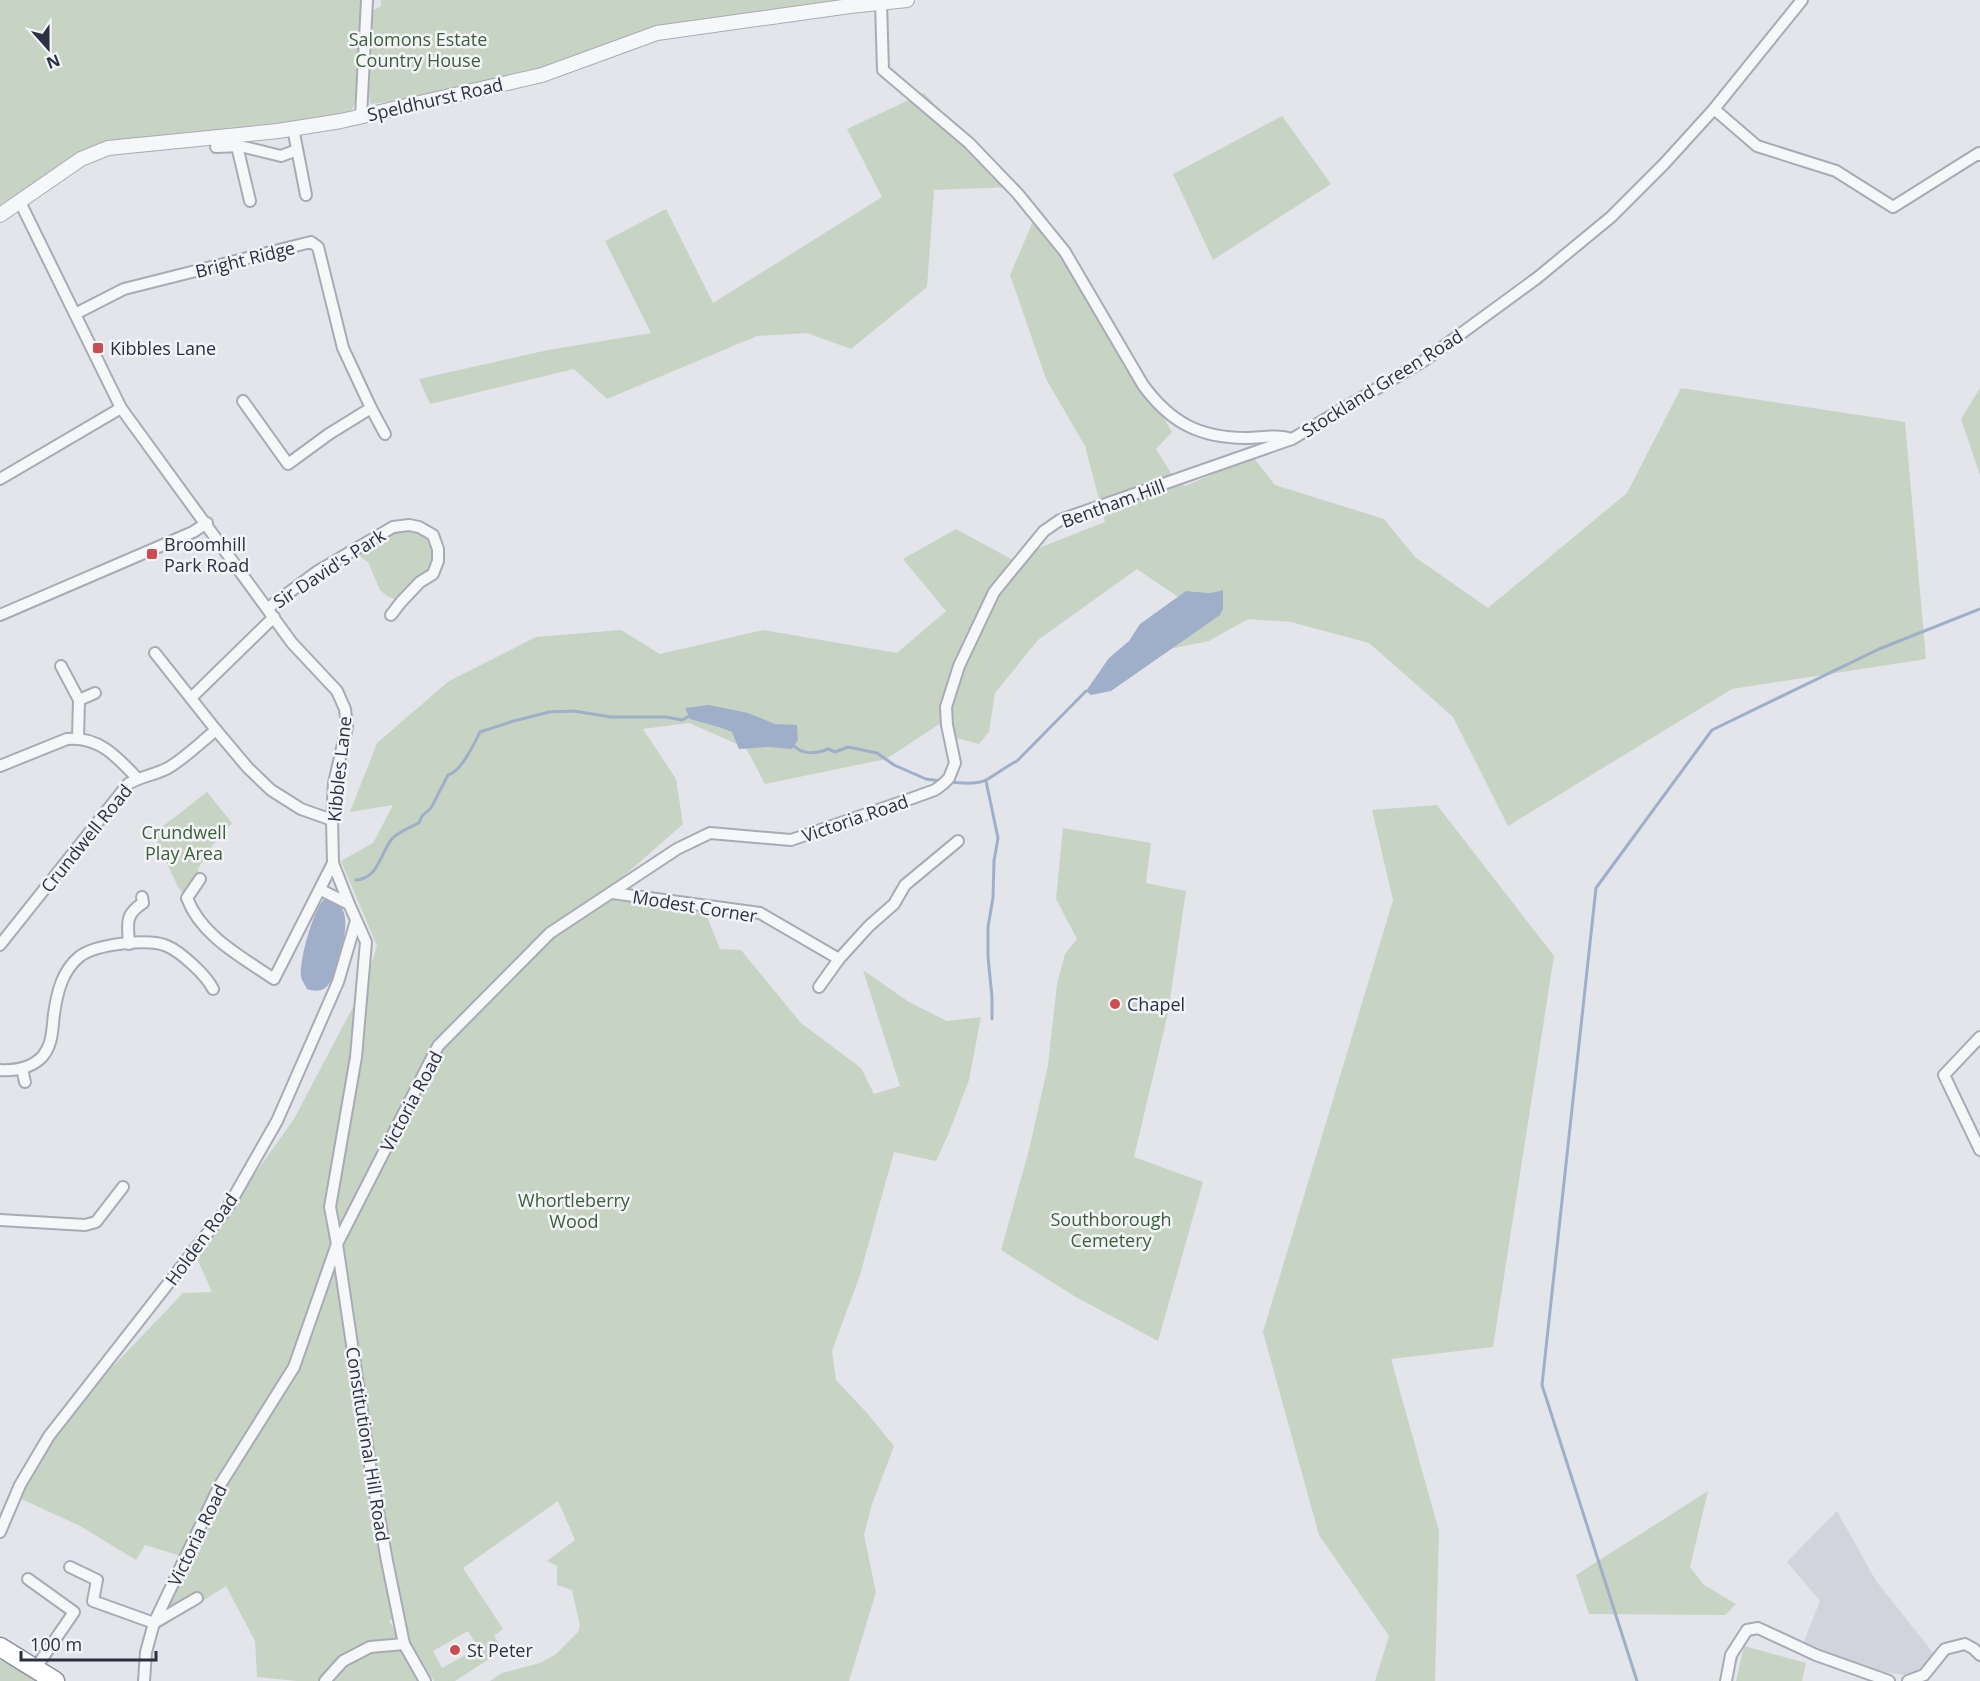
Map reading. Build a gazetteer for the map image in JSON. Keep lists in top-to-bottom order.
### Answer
{
  "streets": {
    "street": [
      "Speldhurst Road",
      "Bright Ridge",
      "Stockland Green Road",
      "Bentham Hill",
      "Sir David's Park",
      "Kibbles Lane",
      "Victoria Road",
      "Crundwell Road",
      "Modest Corner",
      "Holden Road",
      "Constitutional Hill Road"
    ]
  },
  "crossings": [
    ["Speldhurst Road", "Stockland Green Road"],
    ["Speldhurst Road", "Kibbles Lane"],
    ["Bright Ridge", "Kibbles Lane"],
    ["Stockland Green Road", "Bentham Hill"],
    ["Bentham Hill", "Victoria Road"],
    ["Sir David's Park", "Kibbles Lane"],
    ["Kibbles Lane", "Victoria Road"],
    ["Kibbles Lane", "Holden Road"],
    ["Kibbles Lane", "Constitutional Hill Road"],
    ["Victoria Road", "Modest Corner"],
    ["Victoria Road", "Constitutional Hill Road"]
  ],
  "parks": [
    "Salomons Estate Country House",
    "Crundwell Play Area",
    "Whortleberry Wood",
    "Southborough Cemetery"
  ],
  "places": {
    "transit": ["Kibbles Lane", "Broomhill Park Road"],
    "other": ["Chapel", "St Peter"]
  },
  "scale_bar": "100 m",
  "north": "bottom"
}
